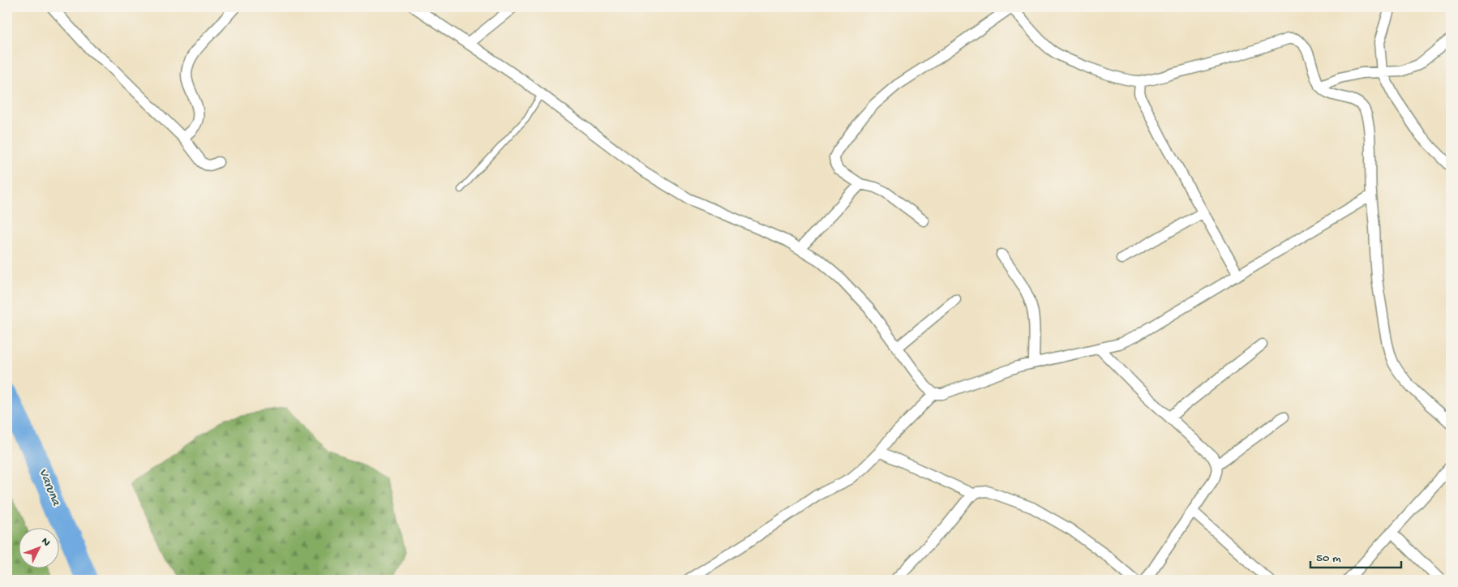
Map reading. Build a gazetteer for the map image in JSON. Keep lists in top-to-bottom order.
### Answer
{
  "water": ["Varuna"],
  "scale_bar": "50 m",
  "north": "top right"
}
